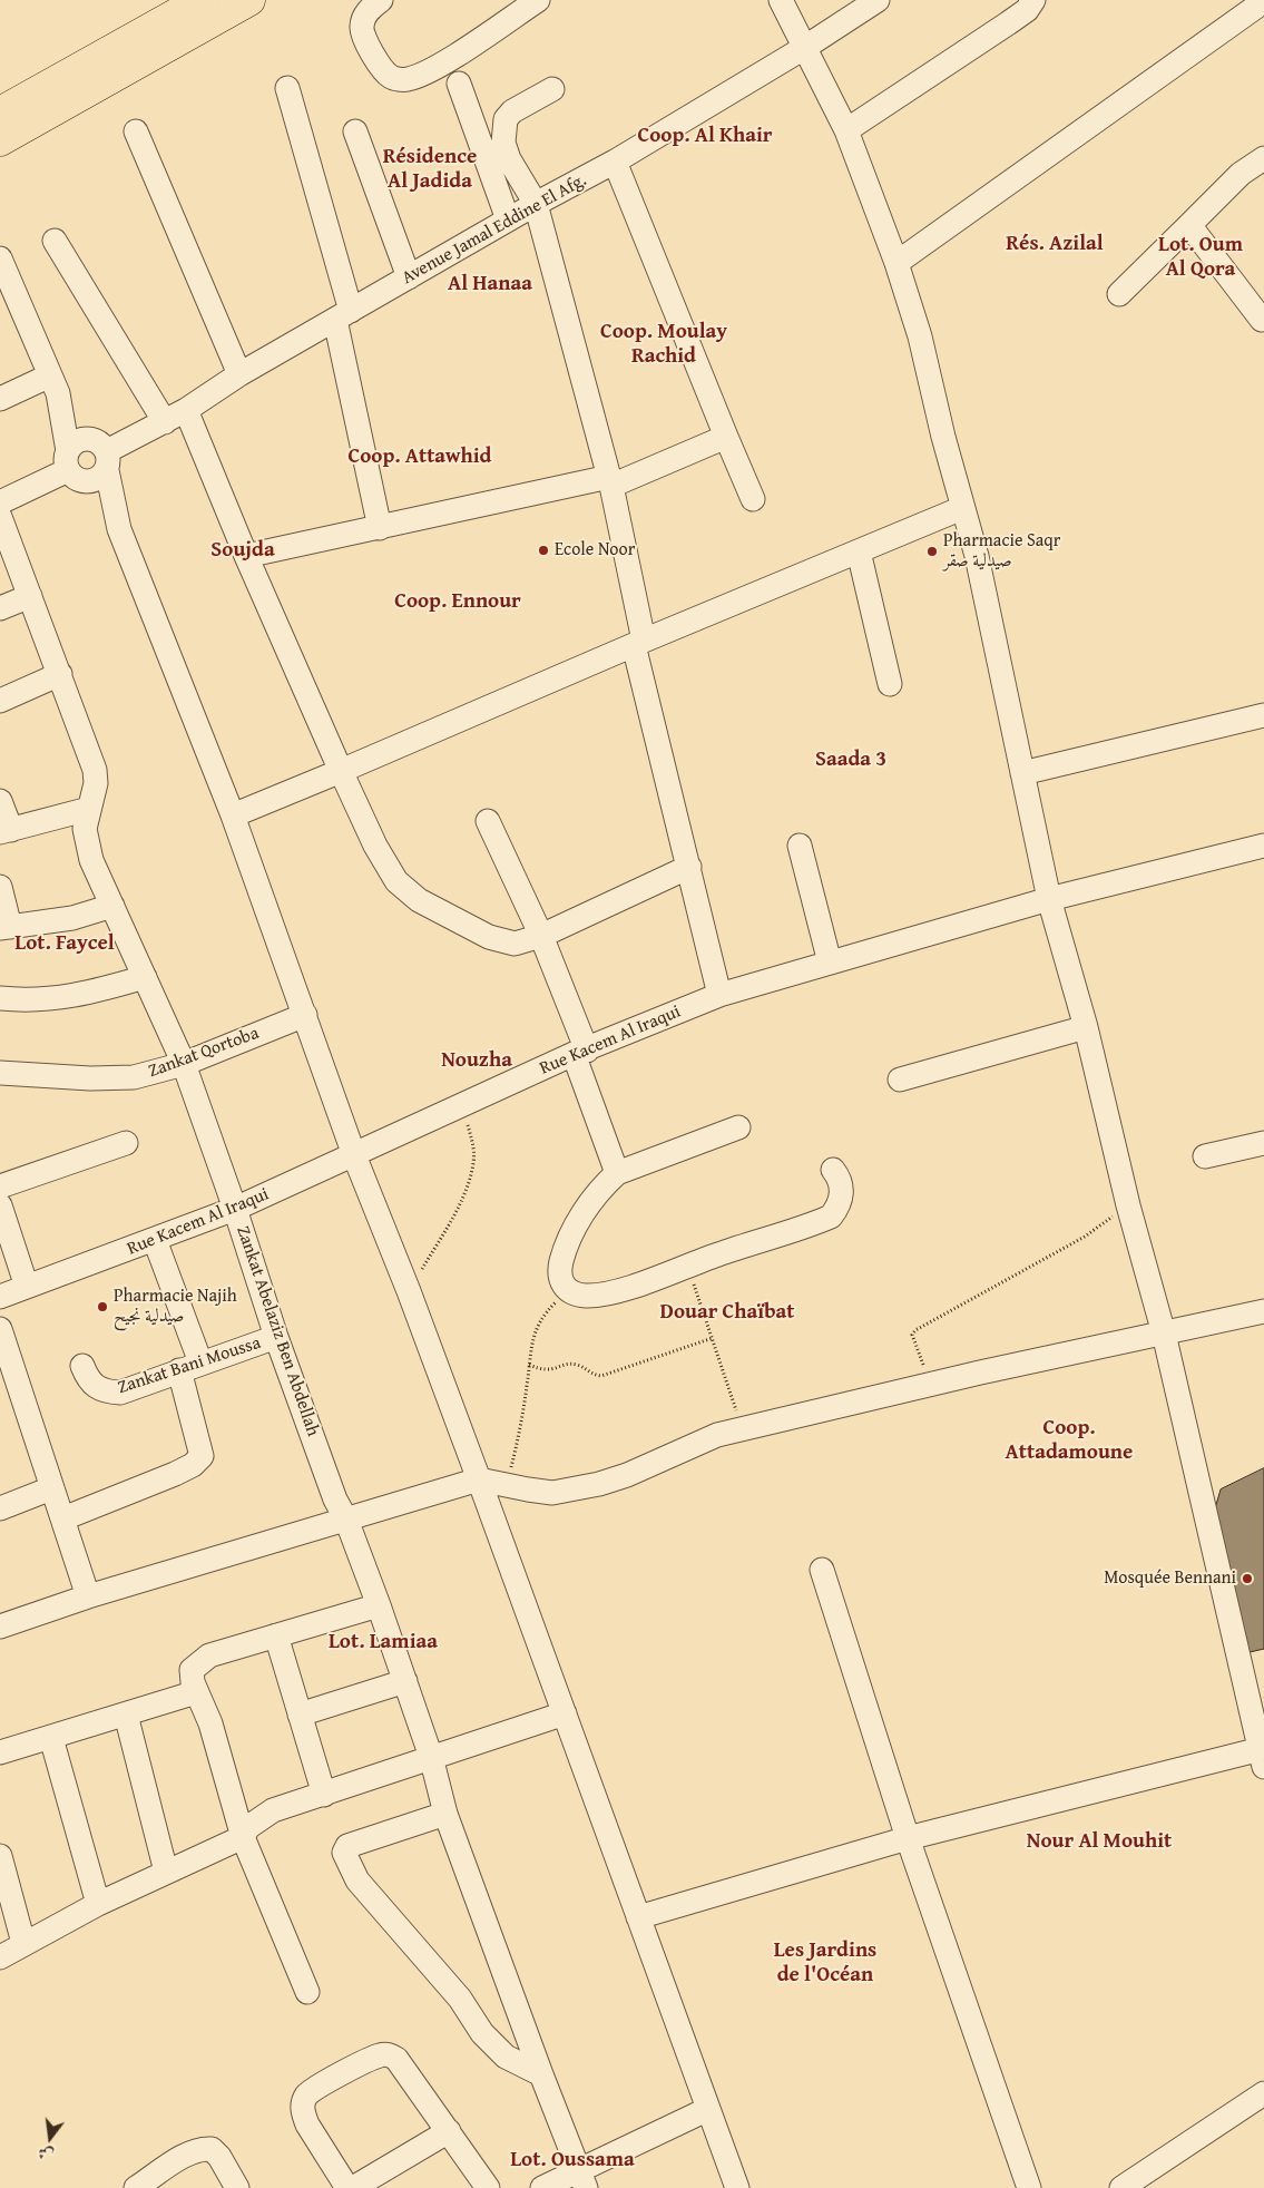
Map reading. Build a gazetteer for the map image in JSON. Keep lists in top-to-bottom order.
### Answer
{
  "streets": {
    "street": [
      "Avenue Jamal Eddine El Afg.",
      "Rue Kacem Al Iraqui",
      "Zankat Qortoba",
      "Zankat Abelaziz Ben Abdellah",
      "Zankat Bani Moussa"
    ]
  },
  "crossings": [
    ["Rue Kacem Al Iraqui", "Zankat Abelaziz Ben Abdellah"],
    ["Zankat Qortoba", "Zankat Abelaziz Ben Abdellah"],
    ["Zankat Abelaziz Ben Abdellah", "Zankat Bani Moussa"]
  ],
  "districts": [
    "Coop. Al Khair",
    "Résidence Al Jadida",
    "Rés. Azilal",
    "Lot. Oum Al Qora",
    "Al Hanaa",
    "Coop. Moulay Rachid",
    "Coop. Attawhid",
    "Soujda",
    "Coop. Ennour",
    "Saada 3",
    "Lot. Faycel",
    "Nouzha",
    "Douar Chaïbat",
    "Coop. Attadamoune",
    "Lot. Lamiaa",
    "Nour Al Mouhit",
    "Les Jardins de l'Océan",
    "Lot. Oussama"
  ],
  "places": [
    "Ecole Noor",
    "Pharmacie Saqr صيدلية صقر",
    "Pharmacie Najih صيدلية نجيح",
    "Mosquée Bennani"
  ],
  "north": "bottom"
}
